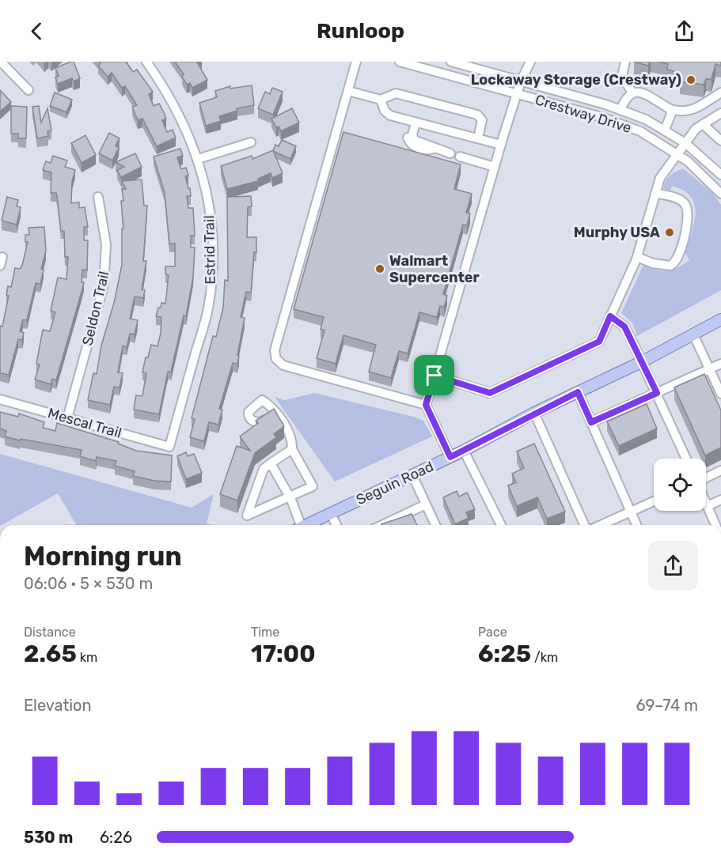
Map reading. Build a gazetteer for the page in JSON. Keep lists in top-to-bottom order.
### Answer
{
  "streets": {
    "main road": ["Seguin Road"],
    "street": [
      "Crestway Drive",
      "Estrid Trail",
      "Seldon Trail",
      "Mescal Trail"
    ]
  },
  "crossings": [
    ["Estrid Trail", "Mescal Trail"],
    ["Seldon Trail", "Mescal Trail"]
  ],
  "places": ["Lockaway Storage (Crestway)", "Murphy USA", "Walmart Supercenter"],
  "page": {
    "header": "Runloop",
    "heading": ["Morning run", "06:06 · 5 × 530 m"],
    "stats": [
      ["Distance", "2.65 km"],
      ["Time", "17:00"],
      ["Pace", "6:25 /km"]
    ],
    "chart": ["Elevation", "69–74 m"],
    "list": [
      {
        "name": "530 m",
        "note": "6:26"
      }
    ]
  }
}
